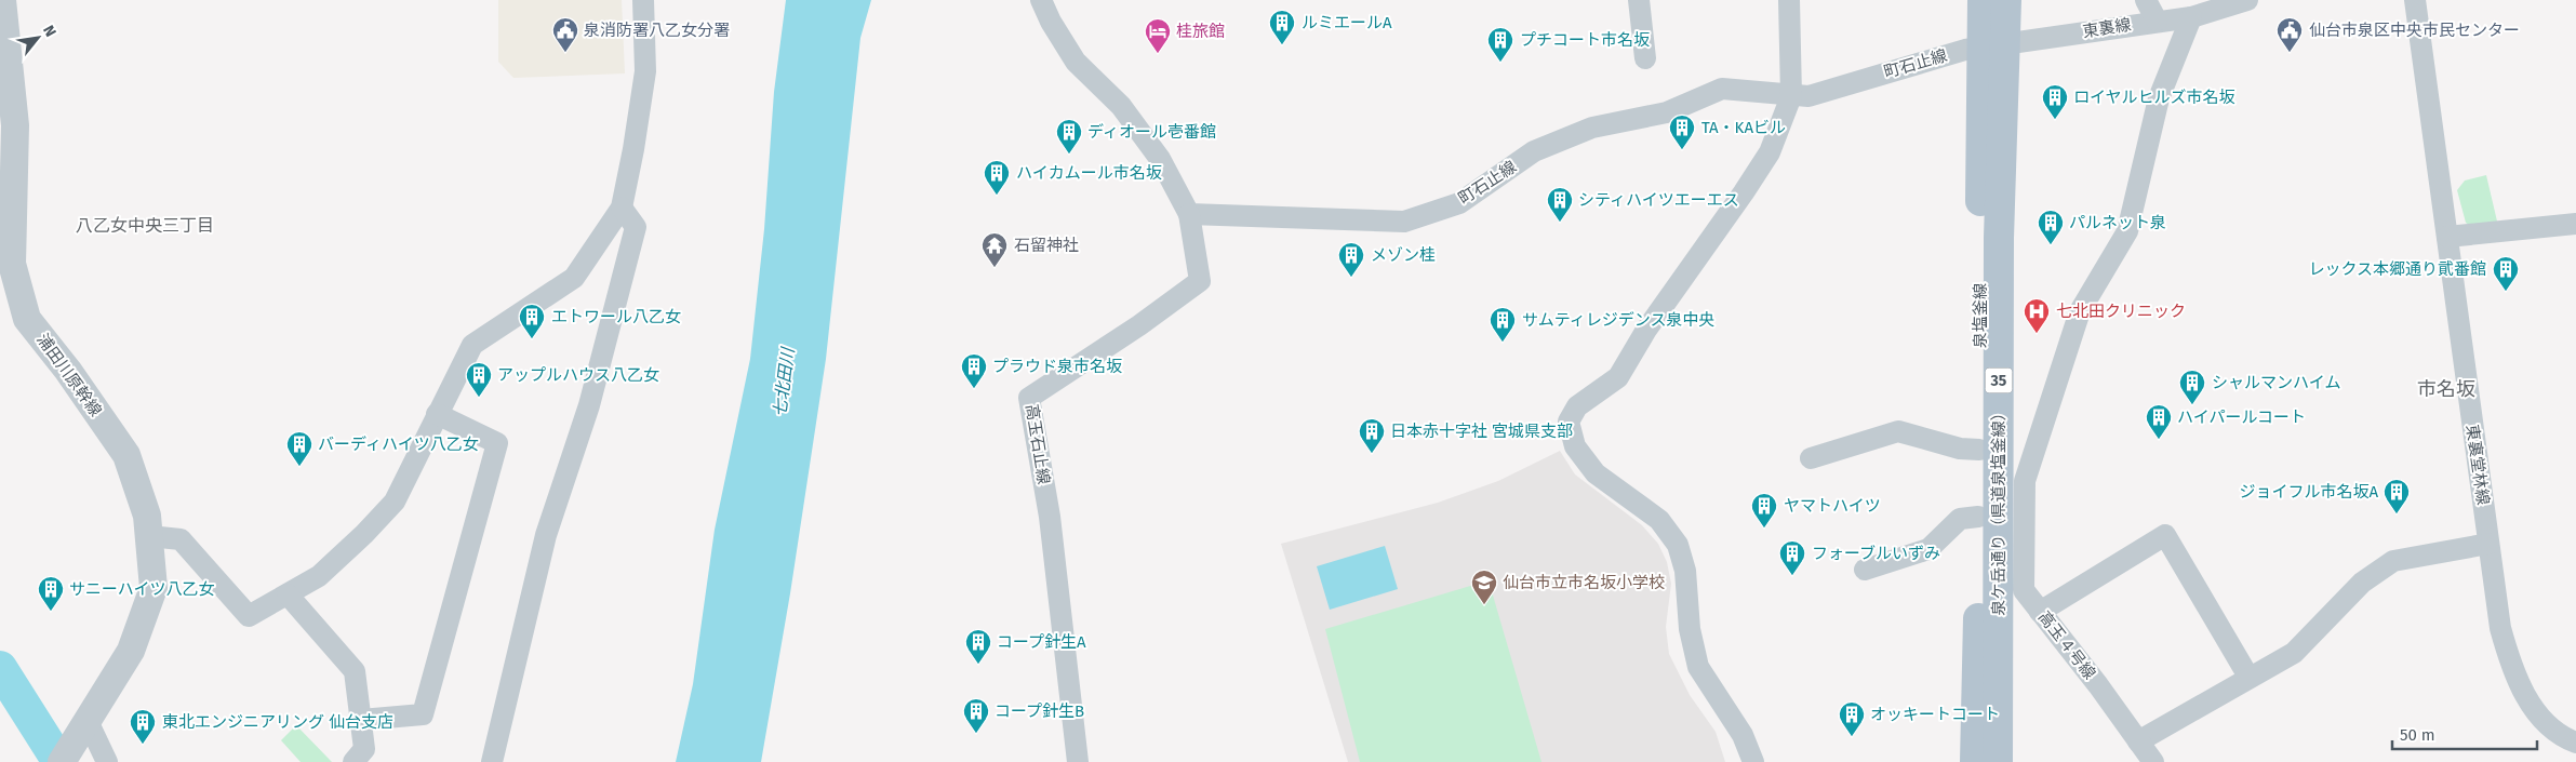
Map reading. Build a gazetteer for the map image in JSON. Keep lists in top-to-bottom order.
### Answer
{
  "streets": {
    "main road": ["泉塩釜線", "35", "泉ケ岳通り（県道泉塩釜線）"],
    "street": [
      "東裏線",
      "町石止線",
      "浦田川原幹線",
      "高玉石止線",
      "東裏堂林線",
      "高玉４号線"
    ]
  },
  "crossings": [
    ["東裏線", "町石止線"],
    ["東裏線", "泉塩釜線"],
    ["東裏線", "泉ケ岳通り（県道泉塩釜線）"],
    ["東裏線", "高玉４号線"],
    ["町石止線", "泉塩釜線"],
    ["町石止線", "高玉石止線"],
    ["町石止線", "泉ケ岳通り（県道泉塩釜線）"],
    ["泉塩釜線", "泉ケ岳通り（県道泉塩釜線）"],
    ["泉塩釜線", "高玉４号線"],
    ["泉ケ岳通り（県道泉塩釜線）", "高玉４号線"]
  ],
  "districts": ["八乙女中央三丁目", "市名坂"],
  "water": ["七北田川"],
  "places": {
    "building": [
      "ルミエールA",
      "プチコート市名坂",
      "ロイヤルヒルズ市名坂",
      "TA・KAビル",
      "ディオール壱番館",
      "ハイカムール市名坂",
      "シティハイツエーエス",
      "パルネット泉",
      "メゾン桂",
      "レックス本郷通り貮番館",
      "エトワール八乙女",
      "サムティレジデンス泉中央",
      "プラウド泉市名坂",
      "アップルハウス八乙女",
      "シャルマンハイム",
      "ハイパールコート",
      "日本赤十字社 宮城県支部",
      "バーディハイツ八乙女",
      "ジョイフル市名坂A",
      "ヤマトハイツ",
      "フォーブルいずみ",
      "サニーハイツ八乙女",
      "コープ針生A",
      "コープ針生B",
      "オッキートコート",
      "東北エンジニアリング 仙台支店"
    ],
    "public building": ["泉消防署八乙女分署", "仙台市泉区中央市民センター"],
    "hotel": ["桂旅館"],
    "temple": ["石留神社"],
    "hospital": ["七北田クリニック"],
    "school or university": ["仙台市立市名坂小学校"]
  },
  "scale_bar": "50 m",
  "north": "top right"
}
